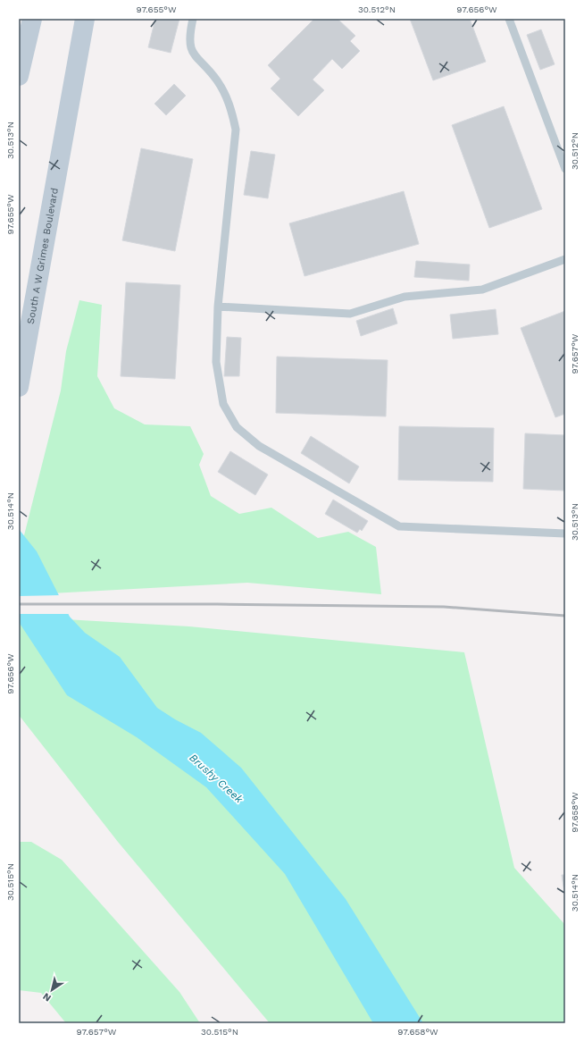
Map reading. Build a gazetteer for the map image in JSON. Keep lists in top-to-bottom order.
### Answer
{
  "streets": {
    "main road": ["South A W Grimes Boulevard"]
  },
  "water": ["Brushy Creek"],
  "north": "bottom left",
  "coordinates": [
    "97.655°W",
    "30.512°N",
    "97.656°W",
    "30.513°N",
    "97.657°W",
    "30.514°N",
    "97.658°W",
    "30.515°N"
  ]
}
